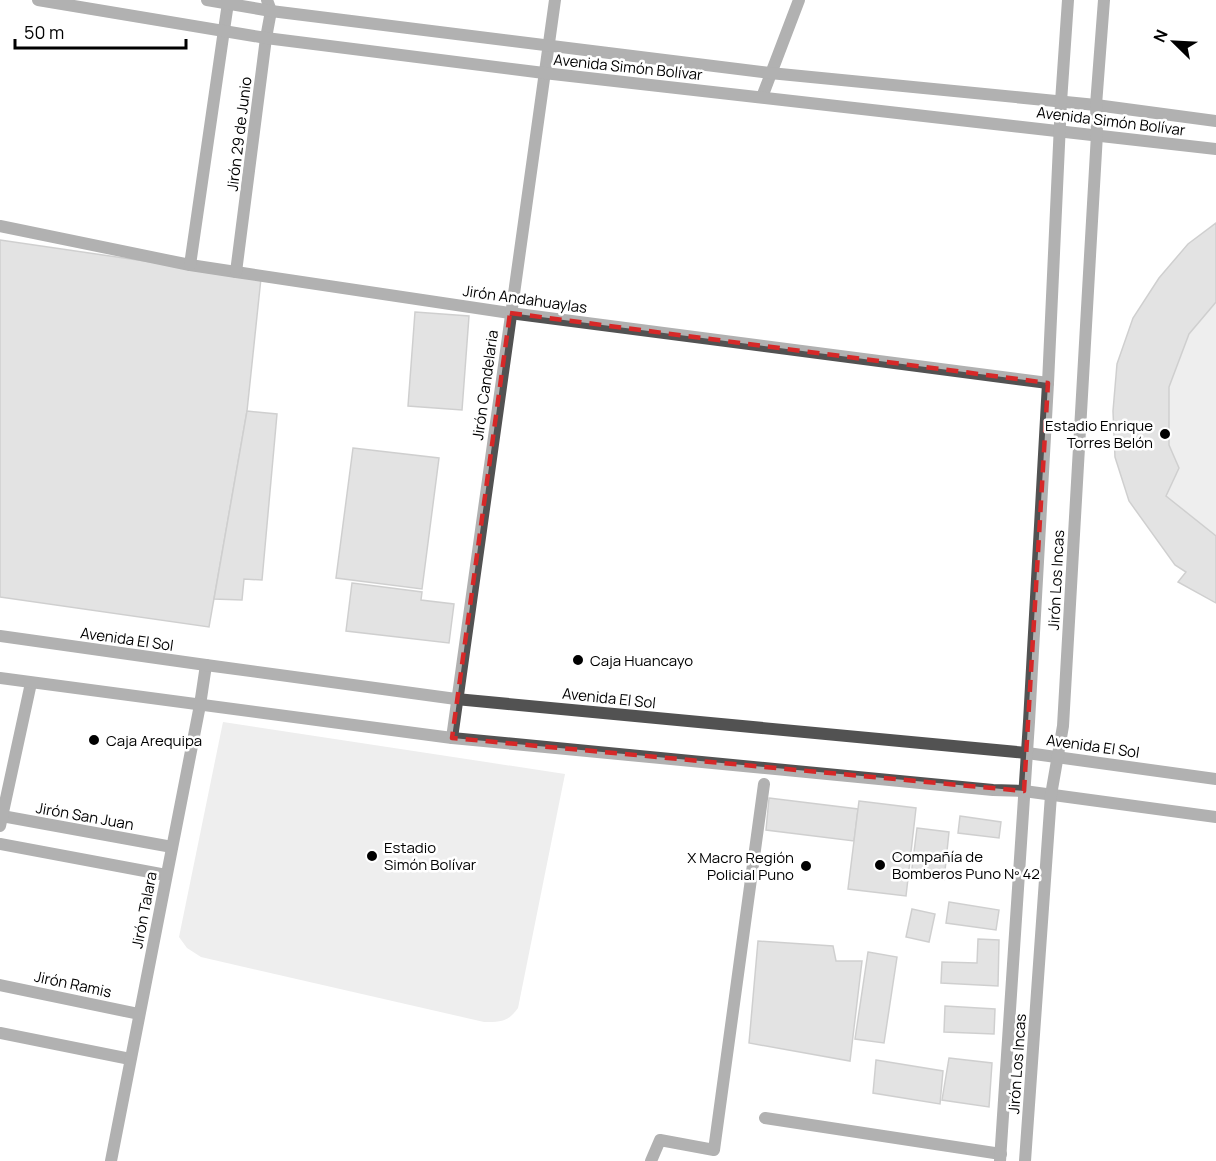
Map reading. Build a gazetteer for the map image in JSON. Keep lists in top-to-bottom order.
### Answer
{
  "streets": {
    "street": [
      "Avenida Simón Bolívar",
      "Jirón 29 de Junio",
      "Jirón Andahuaylas",
      "Jirón Candelaria",
      "Jirón Los Incas",
      "Avenida El Sol",
      "Jirón San Juan",
      "Jirón Talara",
      "Jirón Ramis"
    ]
  },
  "crossings": [
    ["Avenida Simón Bolívar", "Jirón 29 de Junio"],
    ["Avenida Simón Bolívar", "Jirón Candelaria"],
    ["Avenida Simón Bolívar", "Jirón Los Incas"],
    ["Jirón 29 de Junio", "Jirón Andahuaylas"],
    ["Jirón Andahuaylas", "Jirón Candelaria"],
    ["Jirón Andahuaylas", "Jirón Los Incas"],
    ["Jirón Candelaria", "Avenida El Sol"],
    ["Jirón Los Incas", "Avenida El Sol"],
    ["Avenida El Sol", "Jirón Talara"],
    ["Jirón San Juan", "Jirón Talara"],
    ["Jirón Talara", "Jirón Ramis"]
  ],
  "places": [
    "Estadio Enrique Torres Belón",
    "Caja Huancayo",
    "Caja Arequipa",
    "Estadio Simón Bolívar",
    "Compañía de Bomberos Puno Nº 42",
    "X Macro Región Policial Puno"
  ],
  "scale_bar": "50 m",
  "north": "top left"
}
